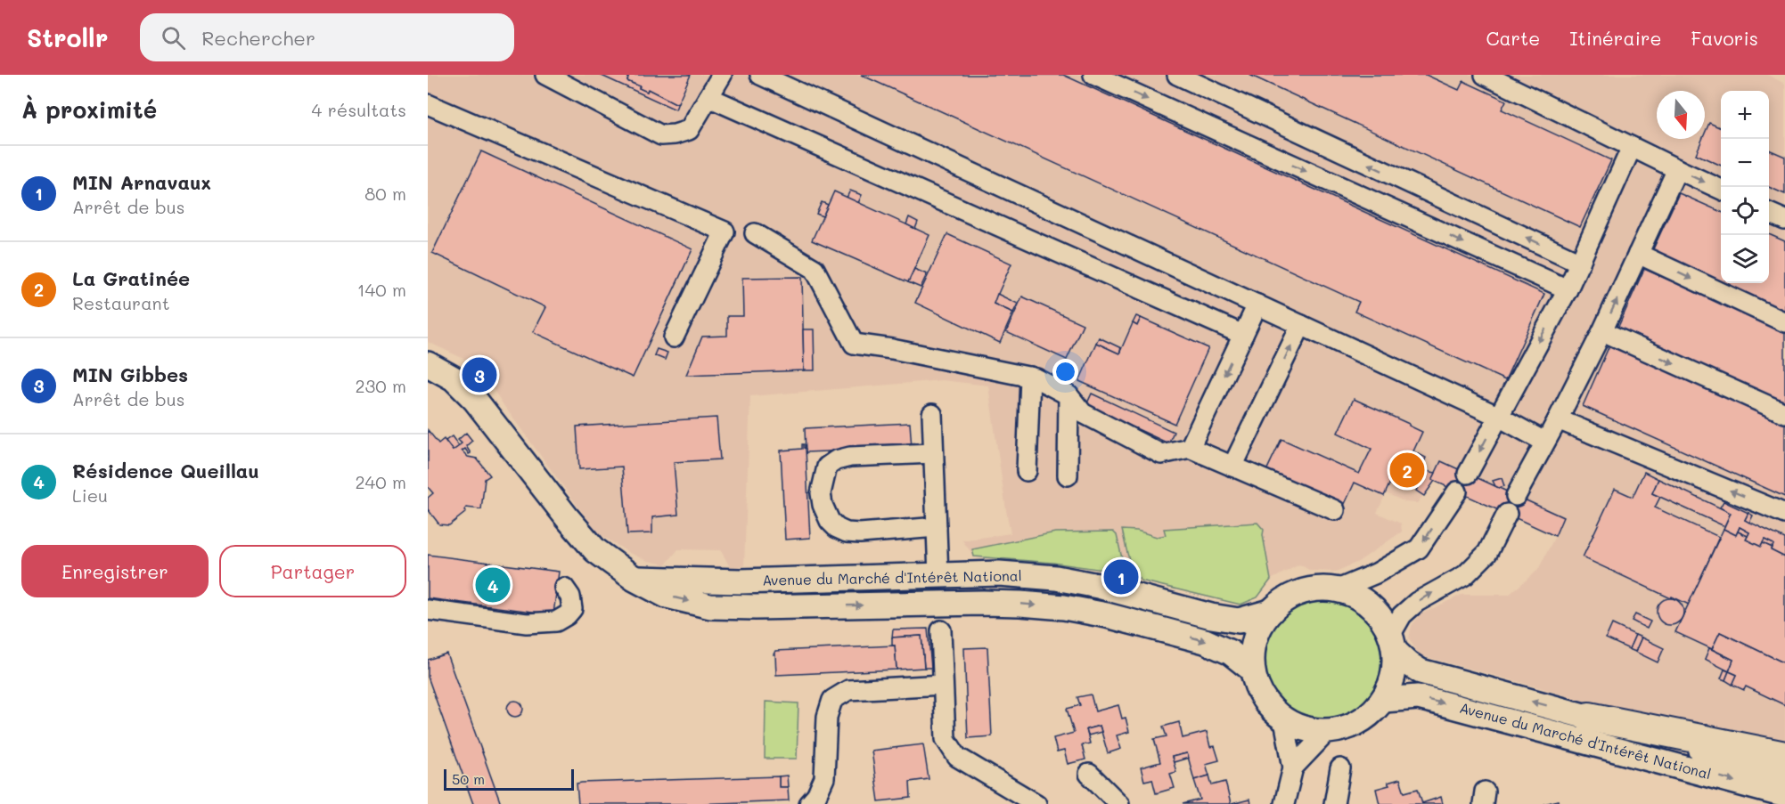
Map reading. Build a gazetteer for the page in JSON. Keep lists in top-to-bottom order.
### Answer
{
  "streets": {
    "main road": ["Avenue du Marché d'Intérêt National"]
  },
  "scale_bar": "50 m",
  "north": "bottom",
  "page": {
    "header": "Strollr",
    "search": "Rechercher",
    "nav": ["Carte", "Itinéraire", "Favoris"],
    "heading": ["À proximité", "4 résultats"],
    "map_buttons": ["+", "−"],
    "list": [
      {
        "mark": "1",
        "name": "MIN Arnavaux",
        "note": "Arrêt de bus",
        "value": "80 m"
      },
      {
        "mark": "2",
        "name": "La Gratinée",
        "note": "Restaurant",
        "value": "140 m"
      },
      {
        "mark": "3",
        "name": "MIN Gibbes",
        "note": "Arrêt de bus",
        "value": "230 m"
      },
      {
        "mark": "4",
        "name": "Résidence Queillau",
        "note": "Lieu",
        "value": "240 m"
      }
    ],
    "pins": [
      "3",
      "2",
      "1",
      "4"
    ],
    "buttons": ["Enregistrer", "Partager"],
    "scale": "50 m"
  }
}
